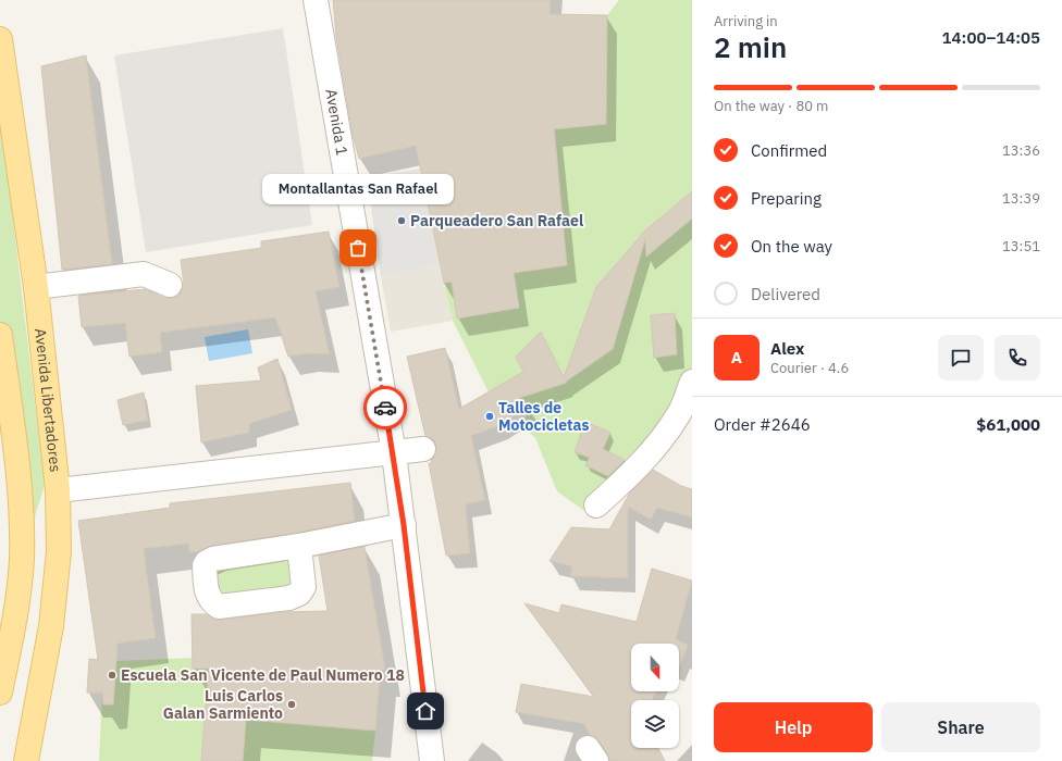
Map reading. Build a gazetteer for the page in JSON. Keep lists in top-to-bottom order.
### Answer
{
  "streets": {
    "main road": ["Avenida Libertadores"],
    "street": ["Avenida 1"]
  },
  "places": [
    "Parqueadero San Rafael",
    "Montallantas San Rafael",
    "Talles de Motocicletas",
    "Escuela San Vicente de Paul Numero 18",
    "Luis Carlos Galan Sarmiento"
  ],
  "north": "bottom",
  "page": {
    "heading": ["2 min", "Arriving in", "14:00–14:05"],
    "panel": [
      "Alex",
      "Courier · 4.6",
      "Order #2646",
      "$61,000"
    ],
    "bar": "On the way · 80 m",
    "list": [
      ["Confirmed", "13:36"],
      ["Preparing", "13:39"],
      ["On the way", "13:51"],
      "Delivered"
    ],
    "bubble": "Montallantas San Rafael",
    "round": "A",
    "buttons": ["Help", "Share"]
  }
}
